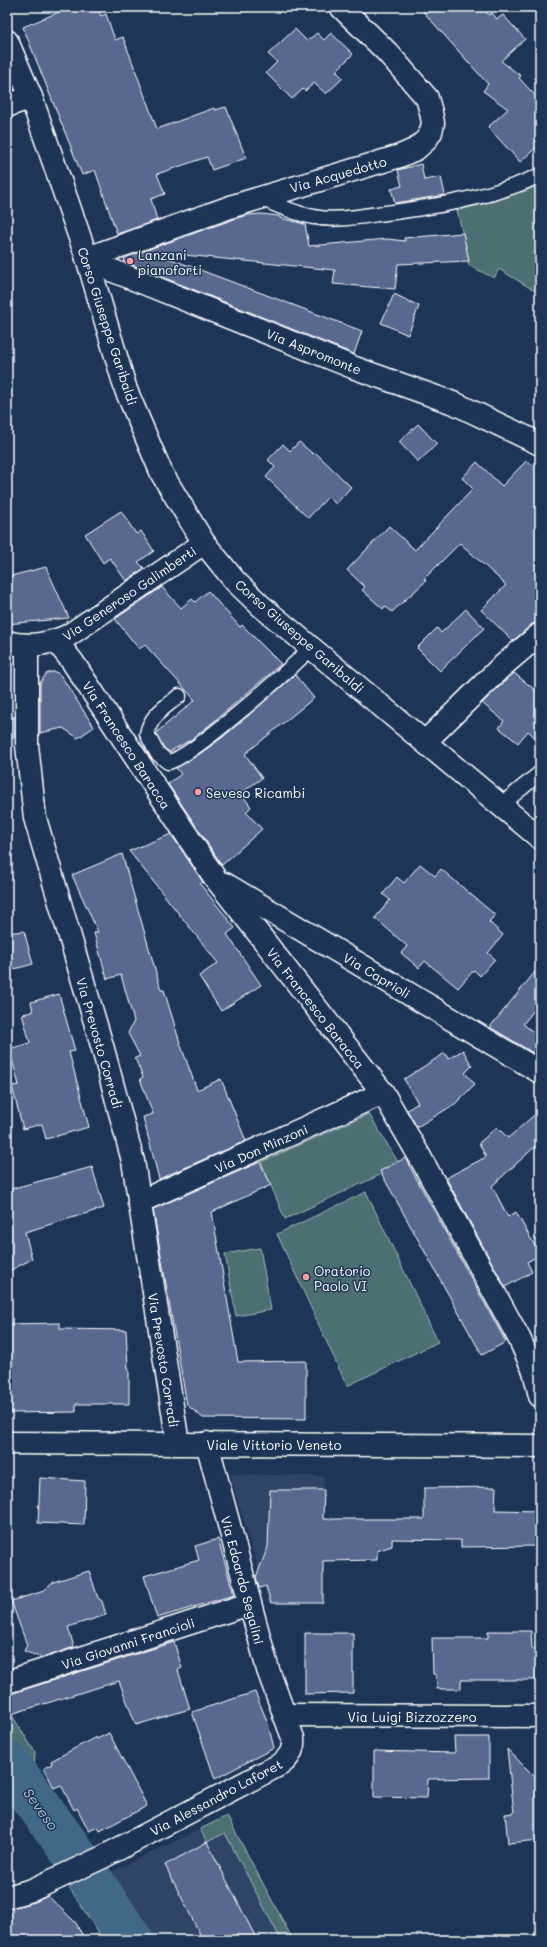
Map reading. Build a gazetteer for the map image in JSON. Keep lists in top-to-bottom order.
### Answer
{
  "streets": {
    "street": [
      "Via Acquedotto",
      "Corso Giuseppe Garibaldi",
      "Via Aspromonte",
      "Via Generoso Galimberti",
      "Via Francesco Baracca",
      "Via Caprioli",
      "Via Prevosto Corradi",
      "Via Don Minzoni",
      "Viale Vittorio Veneto",
      "Via Edoardo Segalini",
      "Via Giovanni Francioli",
      "Via Luigi Bizzozzero",
      "Via Alessandro Laforet"
    ]
  },
  "crossings": [
    ["Via Acquedotto", "Corso Giuseppe Garibaldi"],
    ["Via Acquedotto", "Via Aspromonte"],
    ["Corso Giuseppe Garibaldi", "Via Aspromonte"],
    ["Corso Giuseppe Garibaldi", "Via Generoso Galimberti"],
    ["Via Generoso Galimberti", "Via Francesco Baracca"],
    ["Via Generoso Galimberti", "Via Prevosto Corradi"],
    ["Via Francesco Baracca", "Via Caprioli"],
    ["Via Francesco Baracca", "Via Don Minzoni"],
    ["Via Prevosto Corradi", "Via Don Minzoni"],
    ["Via Prevosto Corradi", "Viale Vittorio Veneto"],
    ["Viale Vittorio Veneto", "Via Edoardo Segalini"],
    ["Via Edoardo Segalini", "Via Giovanni Francioli"],
    ["Via Edoardo Segalini", "Via Luigi Bizzozzero"],
    ["Via Edoardo Segalini", "Via Alessandro Laforet"],
    ["Via Luigi Bizzozzero", "Via Alessandro Laforet"]
  ],
  "water": ["Seveso"],
  "places": ["Lanzani pianoforti", "Seveso Ricambi", "Oratorio Paolo VI"]
}
